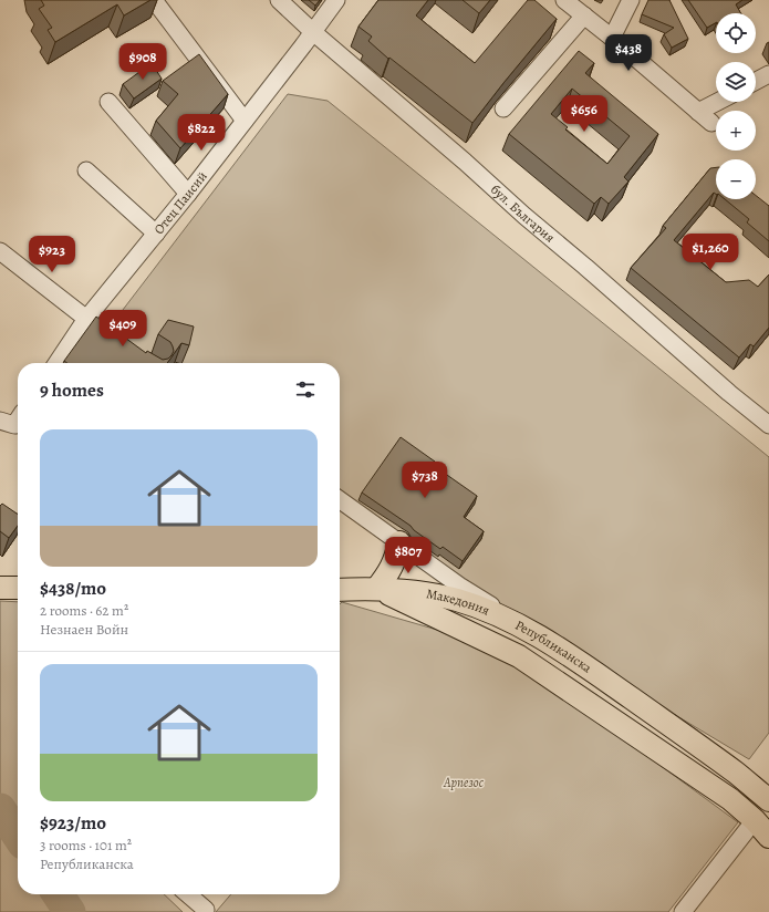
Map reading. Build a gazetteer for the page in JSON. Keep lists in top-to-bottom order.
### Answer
{
  "streets": {
    "main road": ["Македония", "Републиканска"],
    "street": ["Отец Паисий", "бул. България"]
  },
  "crossings": [
    ["Отец Паисий", "бул. България"],
    ["Македония", "Републиканска"]
  ],
  "parks": ["Арпезос"],
  "page": {
    "map_buttons": ["+", "−"],
    "price": [
      "$438",
      "$908",
      "$656",
      "$822",
      "$1,260",
      "$923",
      "$409",
      "$738",
      "$807"
    ],
    "heading": "9 homes",
    "list": [
      {
        "name": "$438/mo",
        "note": "2 rooms · 62 m² · Незнаен Войн"
      },
      {
        "name": "$923/mo",
        "note": "3 rooms · 101 m² · Републиканска"
      }
    ]
  }
}
